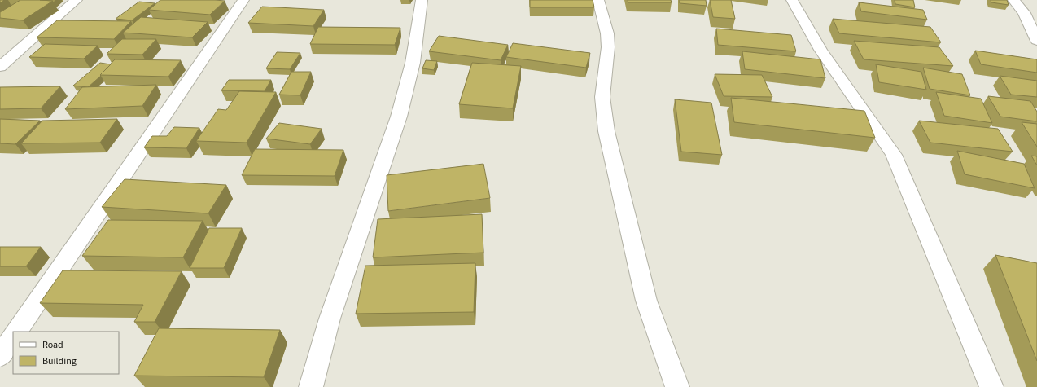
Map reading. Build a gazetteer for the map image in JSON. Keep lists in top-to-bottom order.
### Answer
{
  "legend": ["Road", "Building"]
}
